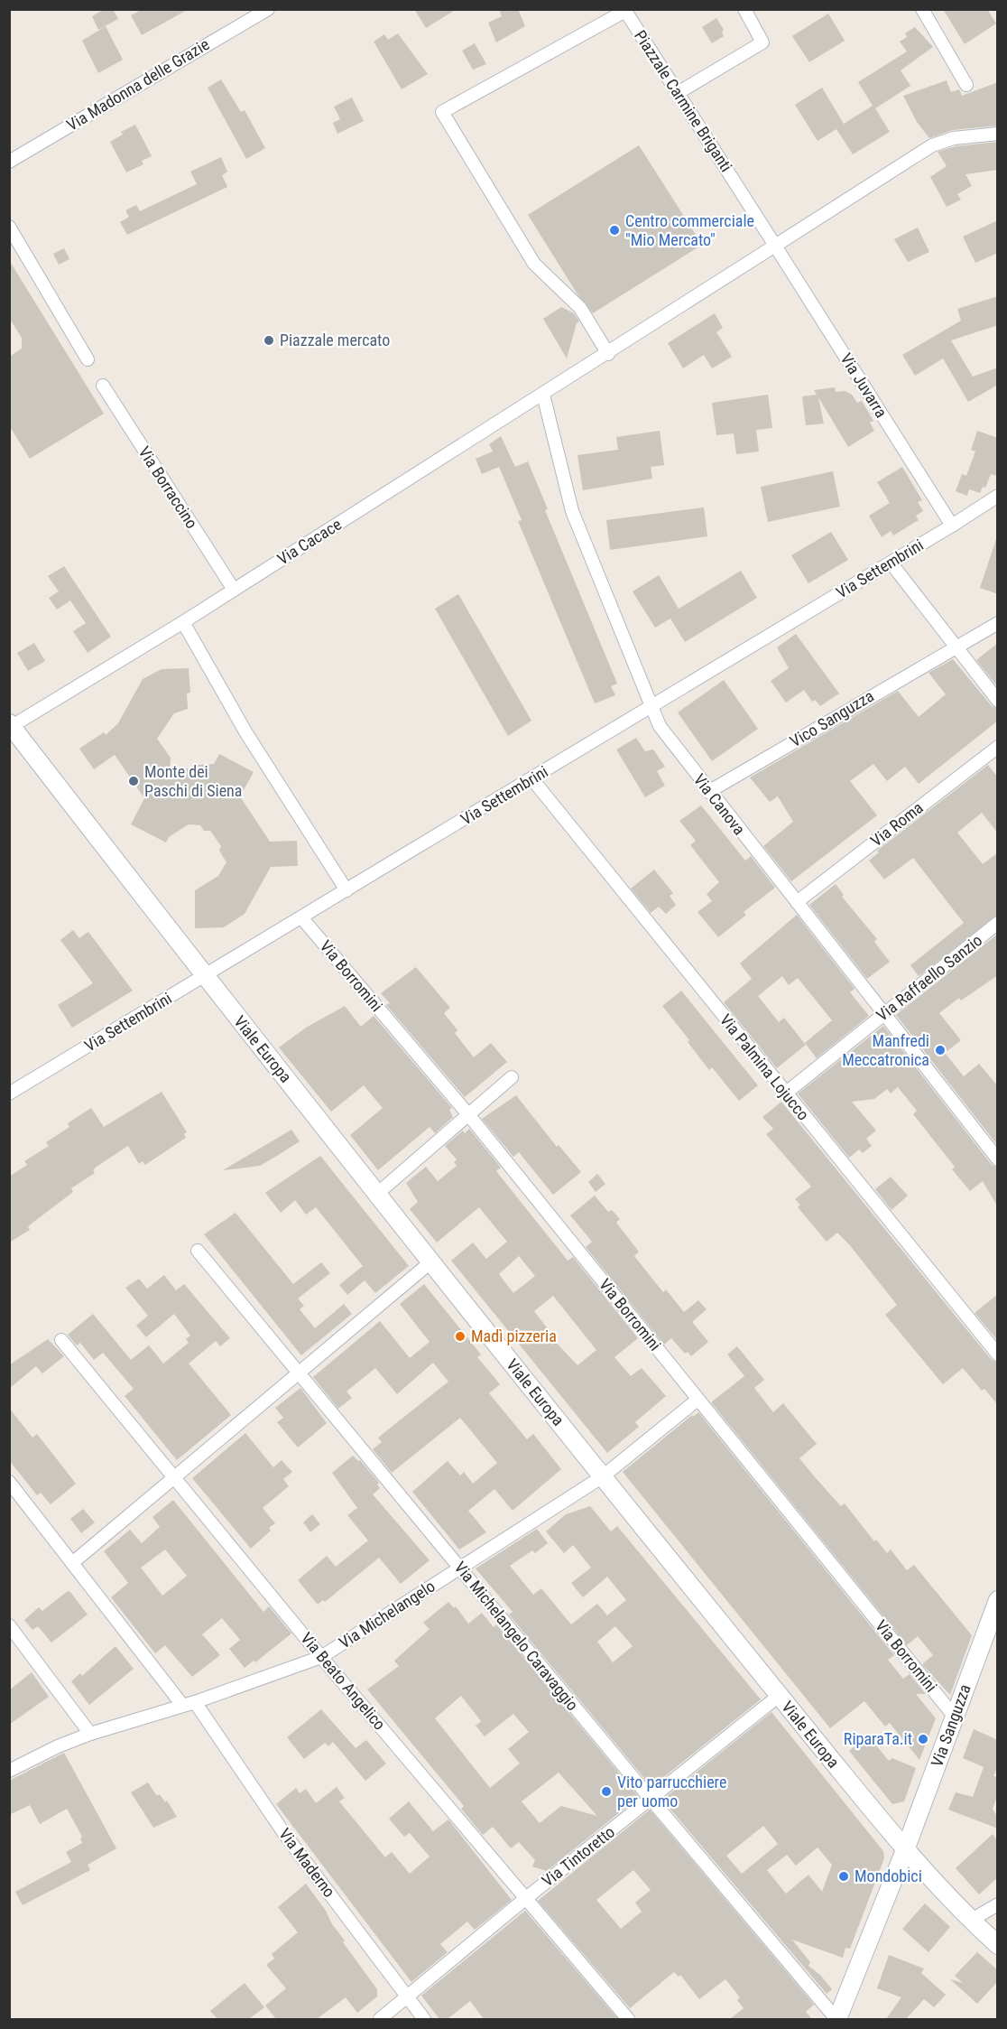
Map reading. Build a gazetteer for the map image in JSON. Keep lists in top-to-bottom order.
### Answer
{
  "streets": {
    "street": [
      "Via Madonna delle Grazie",
      "Piazzale Carmine Briganti",
      "Via Juvarra",
      "Via Borraccino",
      "Via Cacace",
      "Via Settembrini",
      "Vico Sanguzza",
      "Via Canova",
      "Via Roma",
      "Via Borromini",
      "Via Raffaello Sanzio",
      "Viale Europa",
      "Via Palmina Lojucco",
      "Via Michelangelo",
      "Via Michelangelo Caravaggio",
      "Via Beato Angelico",
      "Via Sanguzza",
      "Via Tintoretto",
      "Via Maderno"
    ]
  },
  "crossings": [
    ["Piazzale Carmine Briganti", "Via Juvarra"],
    ["Piazzale Carmine Briganti", "Via Cacace"],
    ["Via Juvarra", "Via Cacace"],
    ["Via Juvarra", "Via Settembrini"],
    ["Via Borraccino", "Via Cacace"],
    ["Via Cacace", "Via Canova"],
    ["Via Cacace", "Viale Europa"],
    ["Via Settembrini", "Via Canova"],
    ["Via Settembrini", "Via Borromini"],
    ["Via Settembrini", "Viale Europa"],
    ["Via Settembrini", "Via Palmina Lojucco"],
    ["Vico Sanguzza", "Via Canova"],
    ["Via Canova", "Via Roma"],
    ["Via Canova", "Via Raffaello Sanzio"],
    ["Via Borromini", "Via Michelangelo"],
    ["Via Borromini", "Via Sanguzza"],
    ["Via Raffaello Sanzio", "Via Palmina Lojucco"],
    ["Viale Europa", "Via Michelangelo"],
    ["Viale Europa", "Via Sanguzza"],
    ["Viale Europa", "Via Tintoretto"],
    ["Via Michelangelo", "Via Michelangelo Caravaggio"],
    ["Via Michelangelo", "Via Beato Angelico"],
    ["Via Michelangelo", "Via Maderno"],
    ["Via Michelangelo Caravaggio", "Via Sanguzza"],
    ["Via Michelangelo Caravaggio", "Via Tintoretto"],
    ["Via Beato Angelico", "Via Tintoretto"],
    ["Via Tintoretto", "Via Maderno"]
  ],
  "places": [
    "Centro commerciale \"Mio Mercato\"",
    "Piazzale mercato",
    "Monte dei Paschi di Siena",
    "Manfredi Meccatronica",
    "Madì pizzeria",
    "RiparaTa.it",
    "Vito parrucchiere per uomo",
    "Mondobici"
  ]
}
